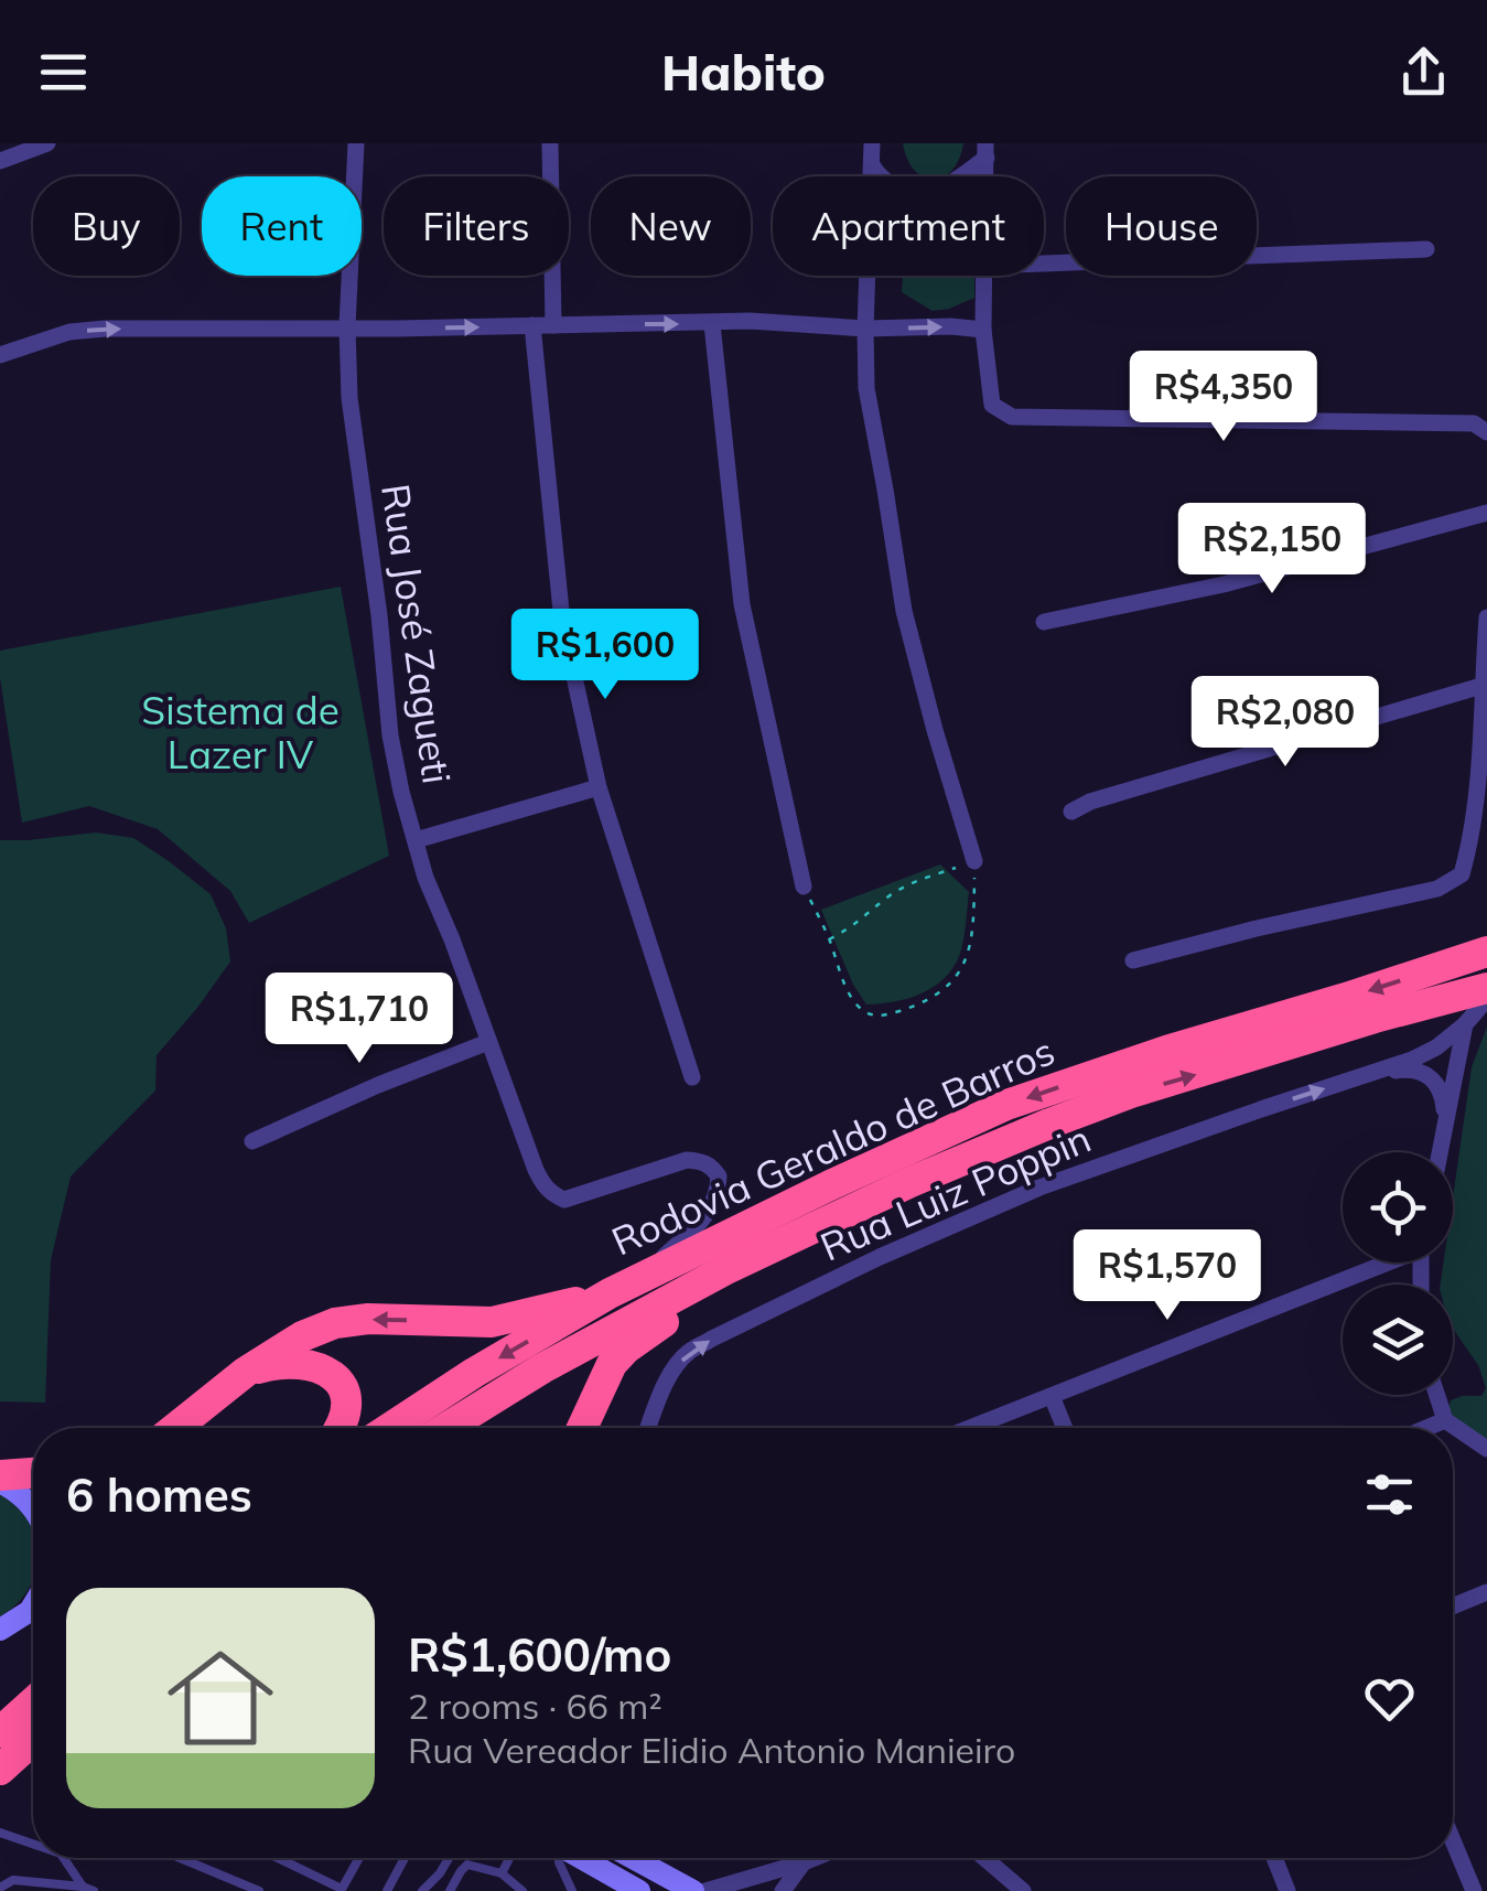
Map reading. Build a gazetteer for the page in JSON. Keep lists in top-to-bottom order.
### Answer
{
  "streets": {
    "highway": ["Rodovia Geraldo de Barros"],
    "street": ["Rua José Zagueti", "Rua Luiz Poppin"]
  },
  "crossings": [
    ["Rua José Zagueti", "Rodovia Geraldo de Barros"]
  ],
  "one_way": ["Rua Luiz Poppin"],
  "parks": ["Sistema de Lazer IV"],
  "page": {
    "header": "Habito",
    "chip": [
      "Buy",
      "Rent",
      "Filters",
      "New",
      "Apartment",
      "House"
    ],
    "price": [
      "R$4,350",
      "R$2,150",
      "R$1,600",
      "R$2,080",
      "R$1,710",
      "R$1,570"
    ],
    "heading": "6 homes",
    "list": [
      {
        "name": "R$1,600/mo",
        "note": "2 rooms · 66 m² · Rua Vereador Elidio Antonio Manieiro"
      }
    ]
  }
}
